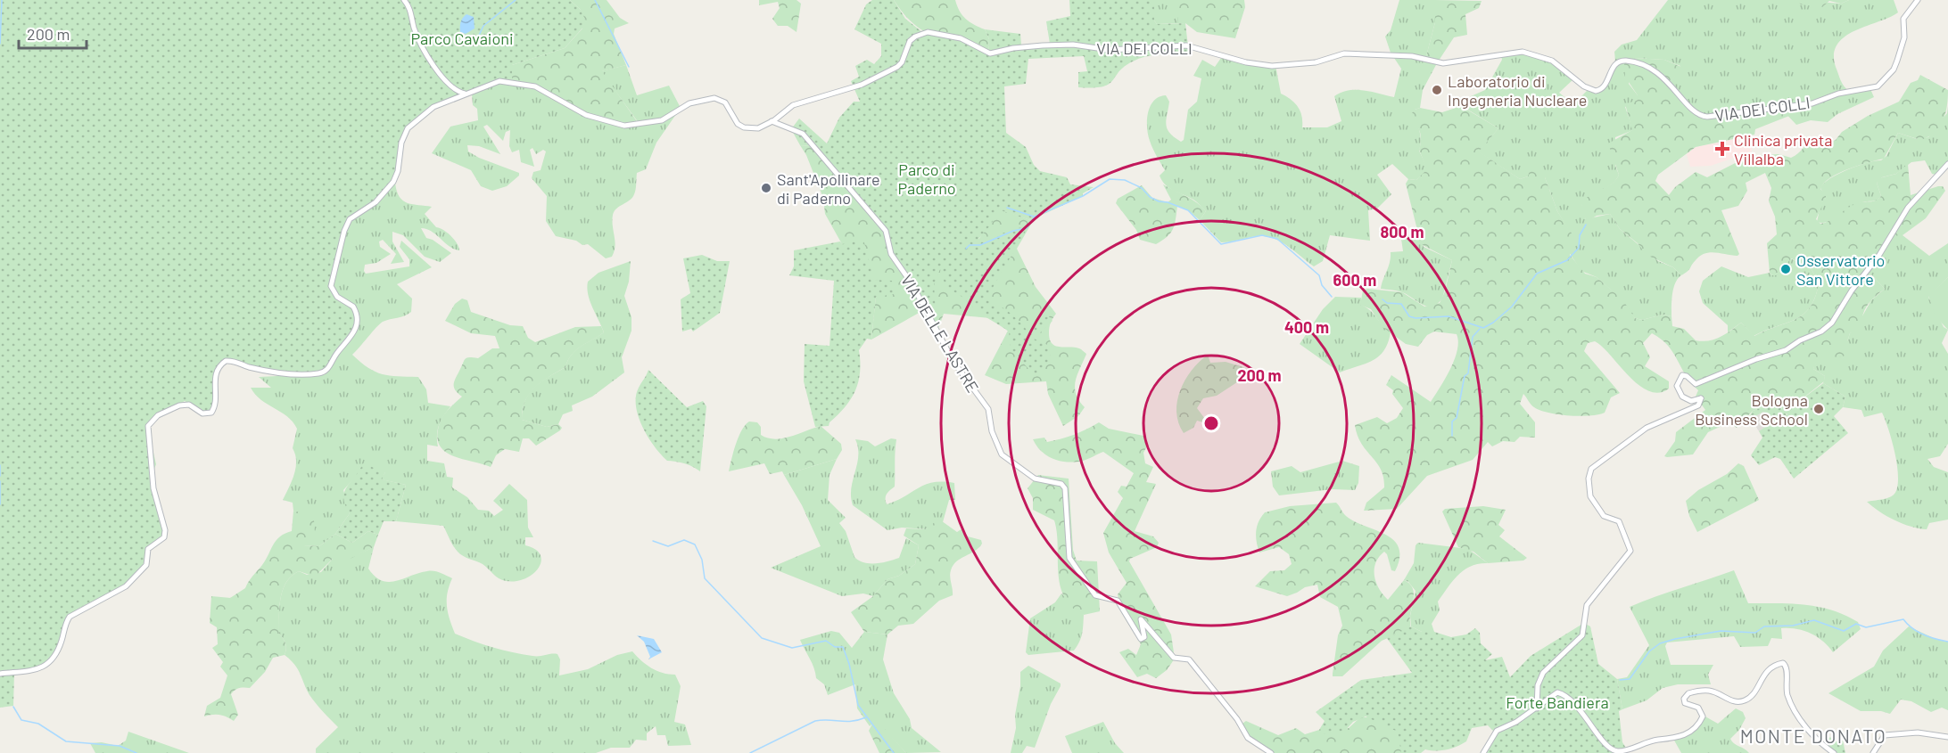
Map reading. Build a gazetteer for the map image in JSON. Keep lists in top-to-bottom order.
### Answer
{
  "streets": {
    "main road": ["VIA DEI COLLI", "VIA DELLE LASTRE"]
  },
  "crossings": [
    ["VIA DEI COLLI", "VIA DELLE LASTRE"]
  ],
  "districts": ["MONTE DONATO"],
  "parks": ["Parco Cavaioni", "Parco di Paderno", "Forte Bandiera"],
  "places": {
    "other": [
      "Laboratorio di Ingegneria Nucleare",
      "Sant'Apollinare di Paderno",
      "Osservatorio San Vittore",
      "Bologna Business School"
    ],
    "health": ["Clinica privata Villalba"]
  },
  "scale_bar": "200 m",
  "rings": [
    "800 m",
    "600 m",
    "400 m",
    "200 m"
  ]
}
